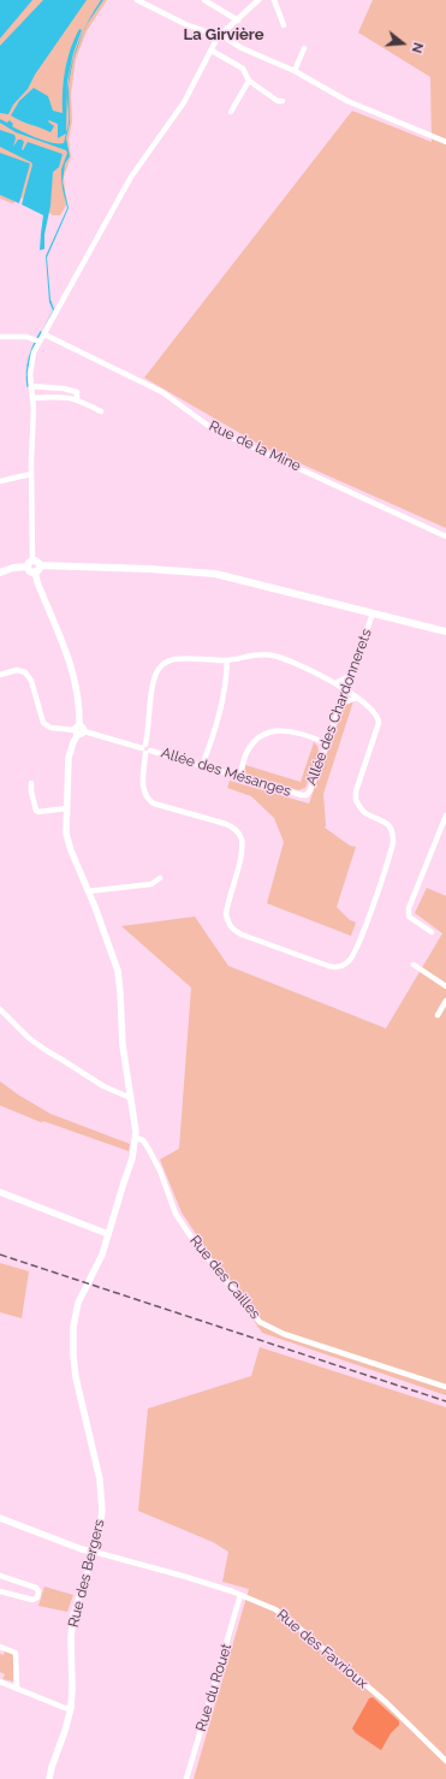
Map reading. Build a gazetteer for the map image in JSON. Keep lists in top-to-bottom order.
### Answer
{
  "streets": {
    "street": [
      "Rue de la Mine",
      "Allée des Chardonnerets",
      "Allée des Mésanges",
      "Rue des Cailles",
      "Rue des Bergers",
      "Rue des Favrioux",
      "Rue du Rouet"
    ]
  },
  "crossings": [
    ["Allée des Chardonnerets", "Allée des Mésanges"],
    ["Allée des Mésanges", "Rue des Bergers"],
    ["Rue des Cailles", "Rue des Bergers"],
    ["Rue des Bergers", "Rue des Favrioux"],
    ["Rue des Favrioux", "Rue du Rouet"]
  ],
  "districts": ["La Girvière"],
  "north": "right"
}
